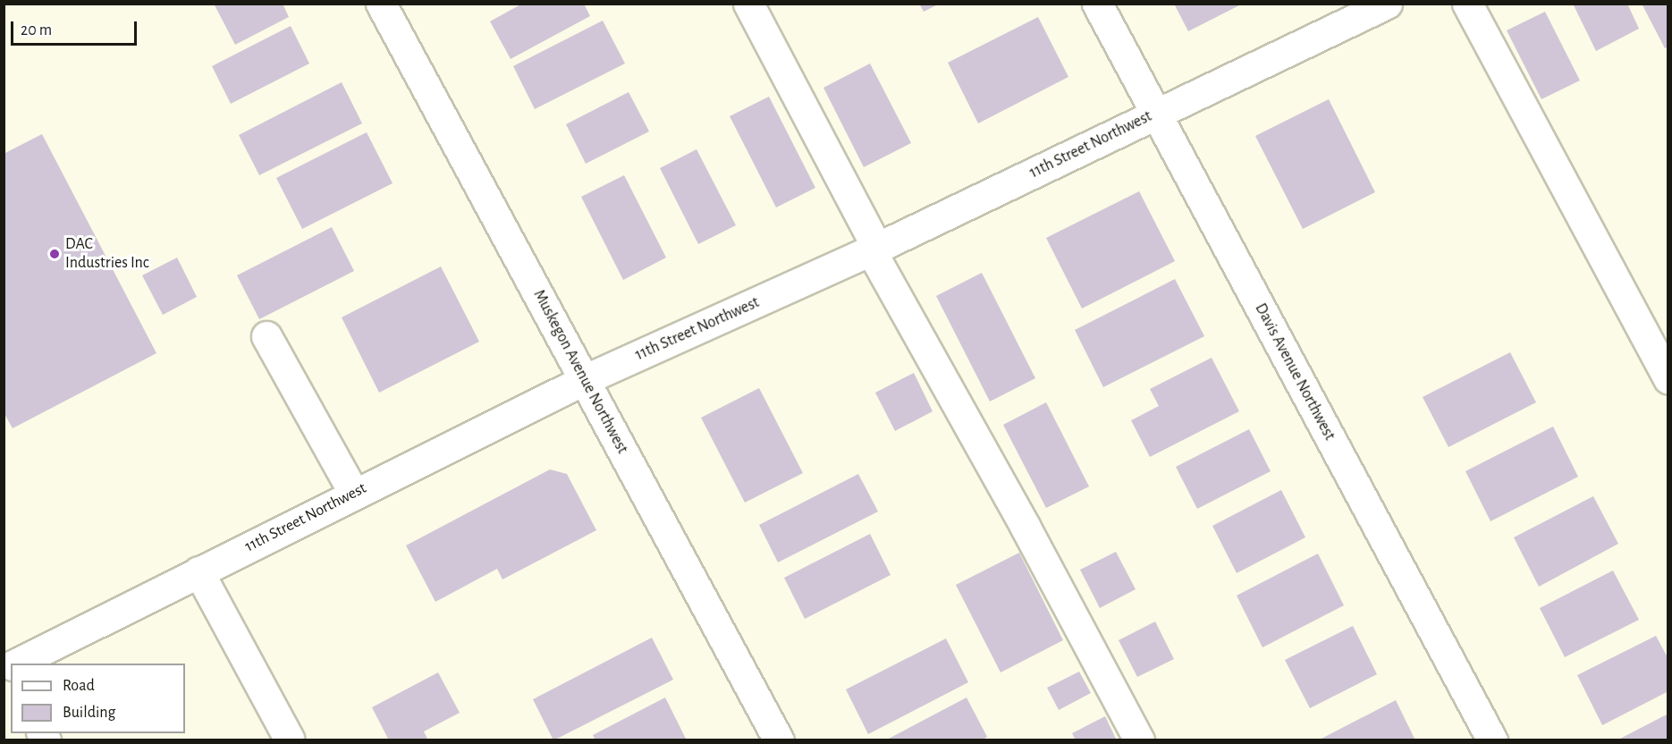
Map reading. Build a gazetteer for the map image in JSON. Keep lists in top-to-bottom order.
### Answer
{
  "streets": {
    "street": ["11th Street Northwest", "Muskegon Avenue Northwest", "Davis Avenue Northwest"]
  },
  "crossings": [
    ["11th Street Northwest", "Muskegon Avenue Northwest"],
    ["11th Street Northwest", "Davis Avenue Northwest"]
  ],
  "places": ["DAC Industries Inc"],
  "legend": ["Road", "Building"],
  "scale_bar": "20 m"
}
